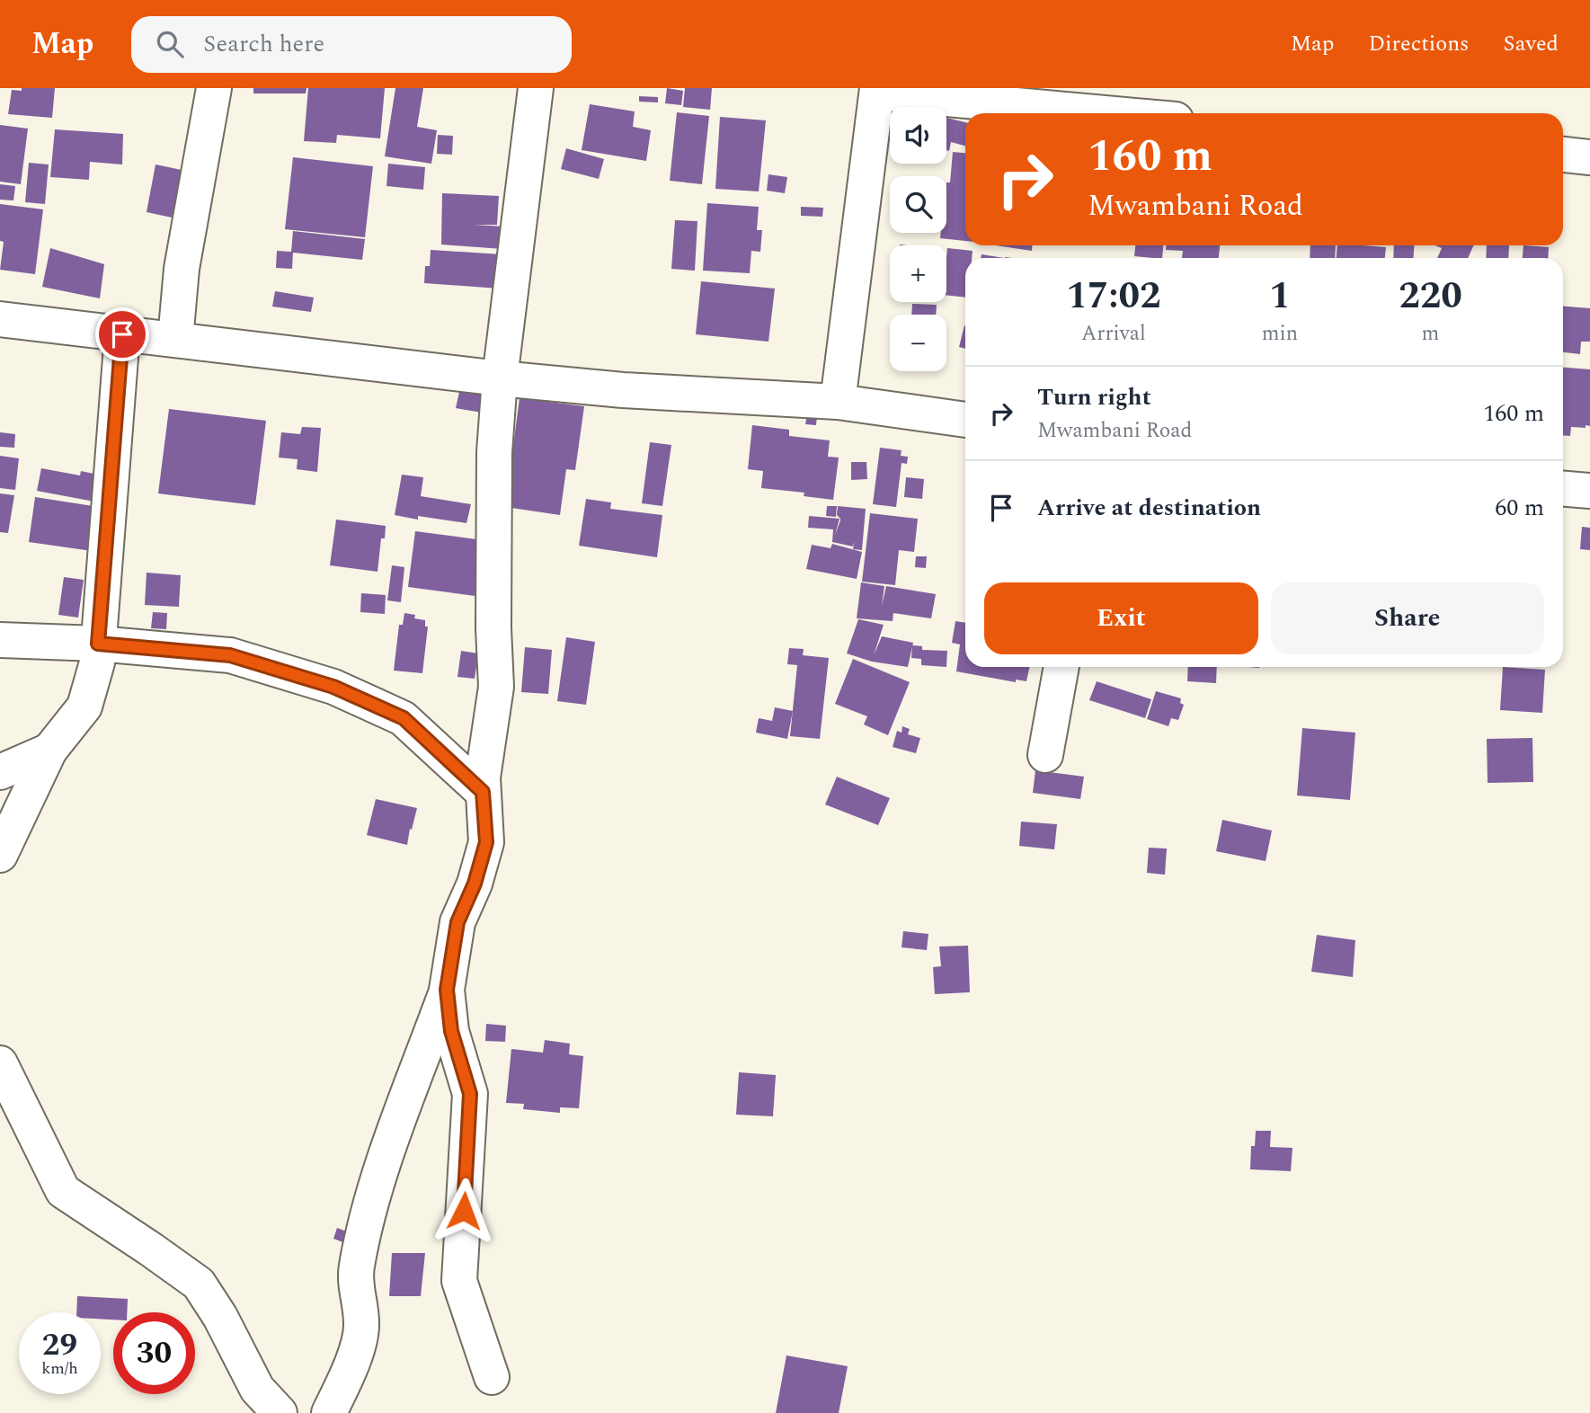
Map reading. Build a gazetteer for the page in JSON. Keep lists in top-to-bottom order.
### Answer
{
  "page": {
    "header": "Map",
    "search": "Search here",
    "nav": ["Map", "Directions", "Saved"],
    "map_buttons": ["+", "−"],
    "turn": ["160 m", "Mwambani Road"],
    "eta": [
      "17:02",
      "Arrival",
      "1",
      "min",
      "220",
      "m"
    ],
    "list": [
      {
        "name": "Turn right",
        "note": "Mwambani Road",
        "value": "160 m"
      },
      {
        "name": "Arrive at destination",
        "value": "60 m"
      }
    ],
    "buttons": ["Exit", "Share"],
    "speed": "29 km/h",
    "limit": "30"
  }
}
